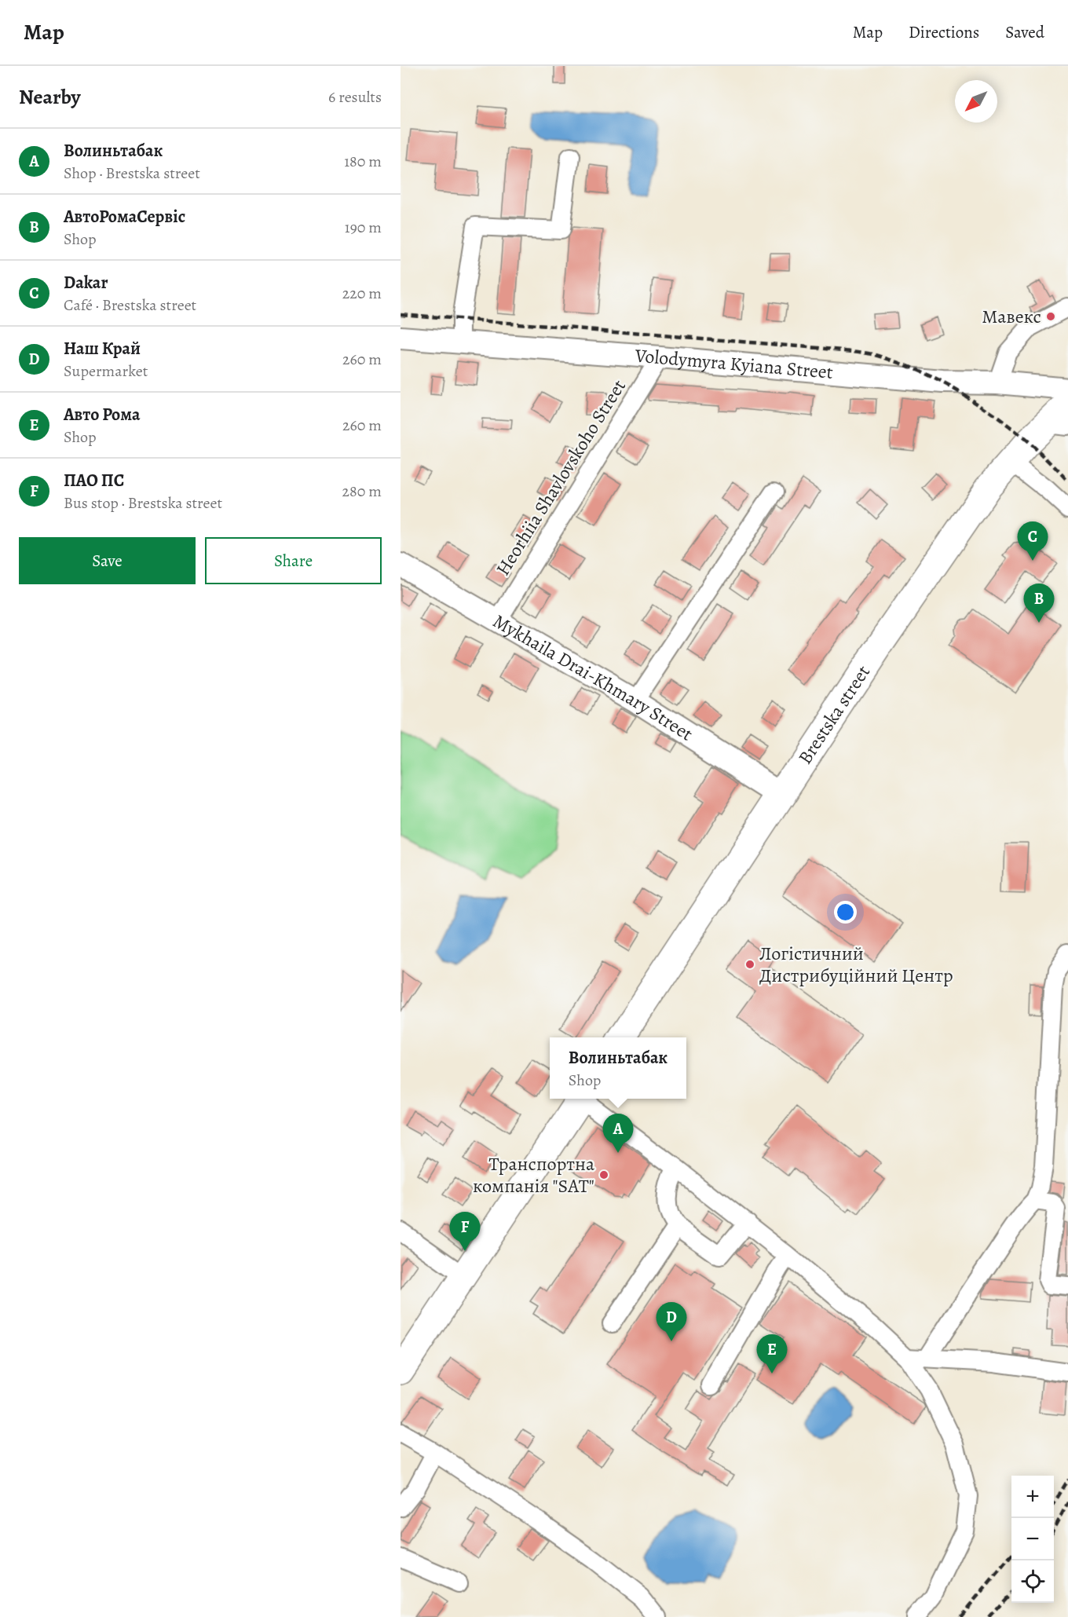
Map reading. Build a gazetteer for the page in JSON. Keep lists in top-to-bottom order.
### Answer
{
  "streets": {
    "highway": ["Brestska street"],
    "main road": ["Volodymyra Kyiana Street", "Mykhaila Drai-Khmary Street"],
    "street": ["Heorhiia Shavlovskoho Street"]
  },
  "crossings": [
    ["Volodymyra Kyiana Street", "Heorhiia Shavlovskoho Street"],
    ["Heorhiia Shavlovskoho Street", "Mykhaila Drai-Khmary Street"],
    ["Mykhaila Drai-Khmary Street", "Brestska street"]
  ],
  "places": ["Мавекс", "Логістичний Дистрибуційний Центр", "Транспортна компанія \"SAT\""],
  "north": "bottom left",
  "page": {
    "header": "Map",
    "nav": ["Map", "Directions", "Saved"],
    "heading": ["Nearby", "6 results"],
    "list": [
      {
        "mark": "A",
        "name": "Волиньтабак",
        "note": "Shop · Brestska street",
        "value": "180 m"
      },
      {
        "mark": "B",
        "name": "АвтоРомаСервіс",
        "note": "Shop",
        "value": "190 m"
      },
      {
        "mark": "C",
        "name": "Dakar",
        "note": "Café · Brestska street",
        "value": "220 m"
      },
      {
        "mark": "D",
        "name": "Наш Край",
        "note": "Supermarket",
        "value": "260 m"
      },
      {
        "mark": "E",
        "name": "Авто Рома",
        "note": "Shop",
        "value": "260 m"
      },
      {
        "mark": "F",
        "name": "ПАО ПС",
        "note": "Bus stop · Brestska street",
        "value": "280 m"
      }
    ],
    "pins": [
      "C",
      "B",
      "A",
      "F",
      "D",
      "E"
    ],
    "buttons": ["Save", "Share"],
    "popup": ["Волиньтабак", "Shop"],
    "map_buttons": ["+", "−"]
  }
}
